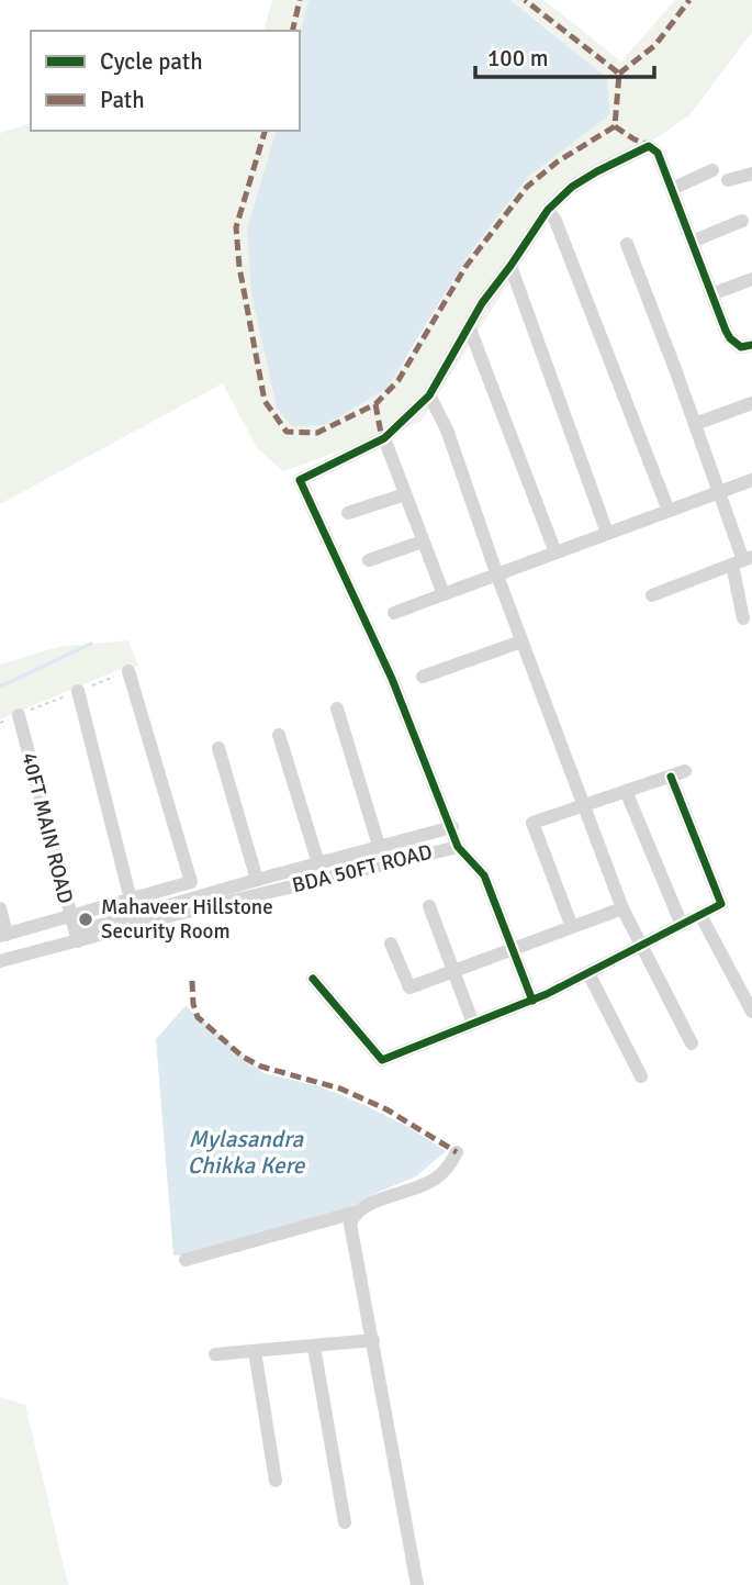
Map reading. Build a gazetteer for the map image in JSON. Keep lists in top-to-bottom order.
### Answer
{
  "streets": {
    "street": ["40FT MAIN ROAD", "BDA 50FT ROAD"]
  },
  "crossings": [
    ["40FT MAIN ROAD", "BDA 50FT ROAD"]
  ],
  "water": ["Mylasandra Chikka Kere"],
  "places": ["Mahaveer Hillstone Security Room"],
  "legend": ["Cycle path", "Path"],
  "scale_bar": "100 m"
}
